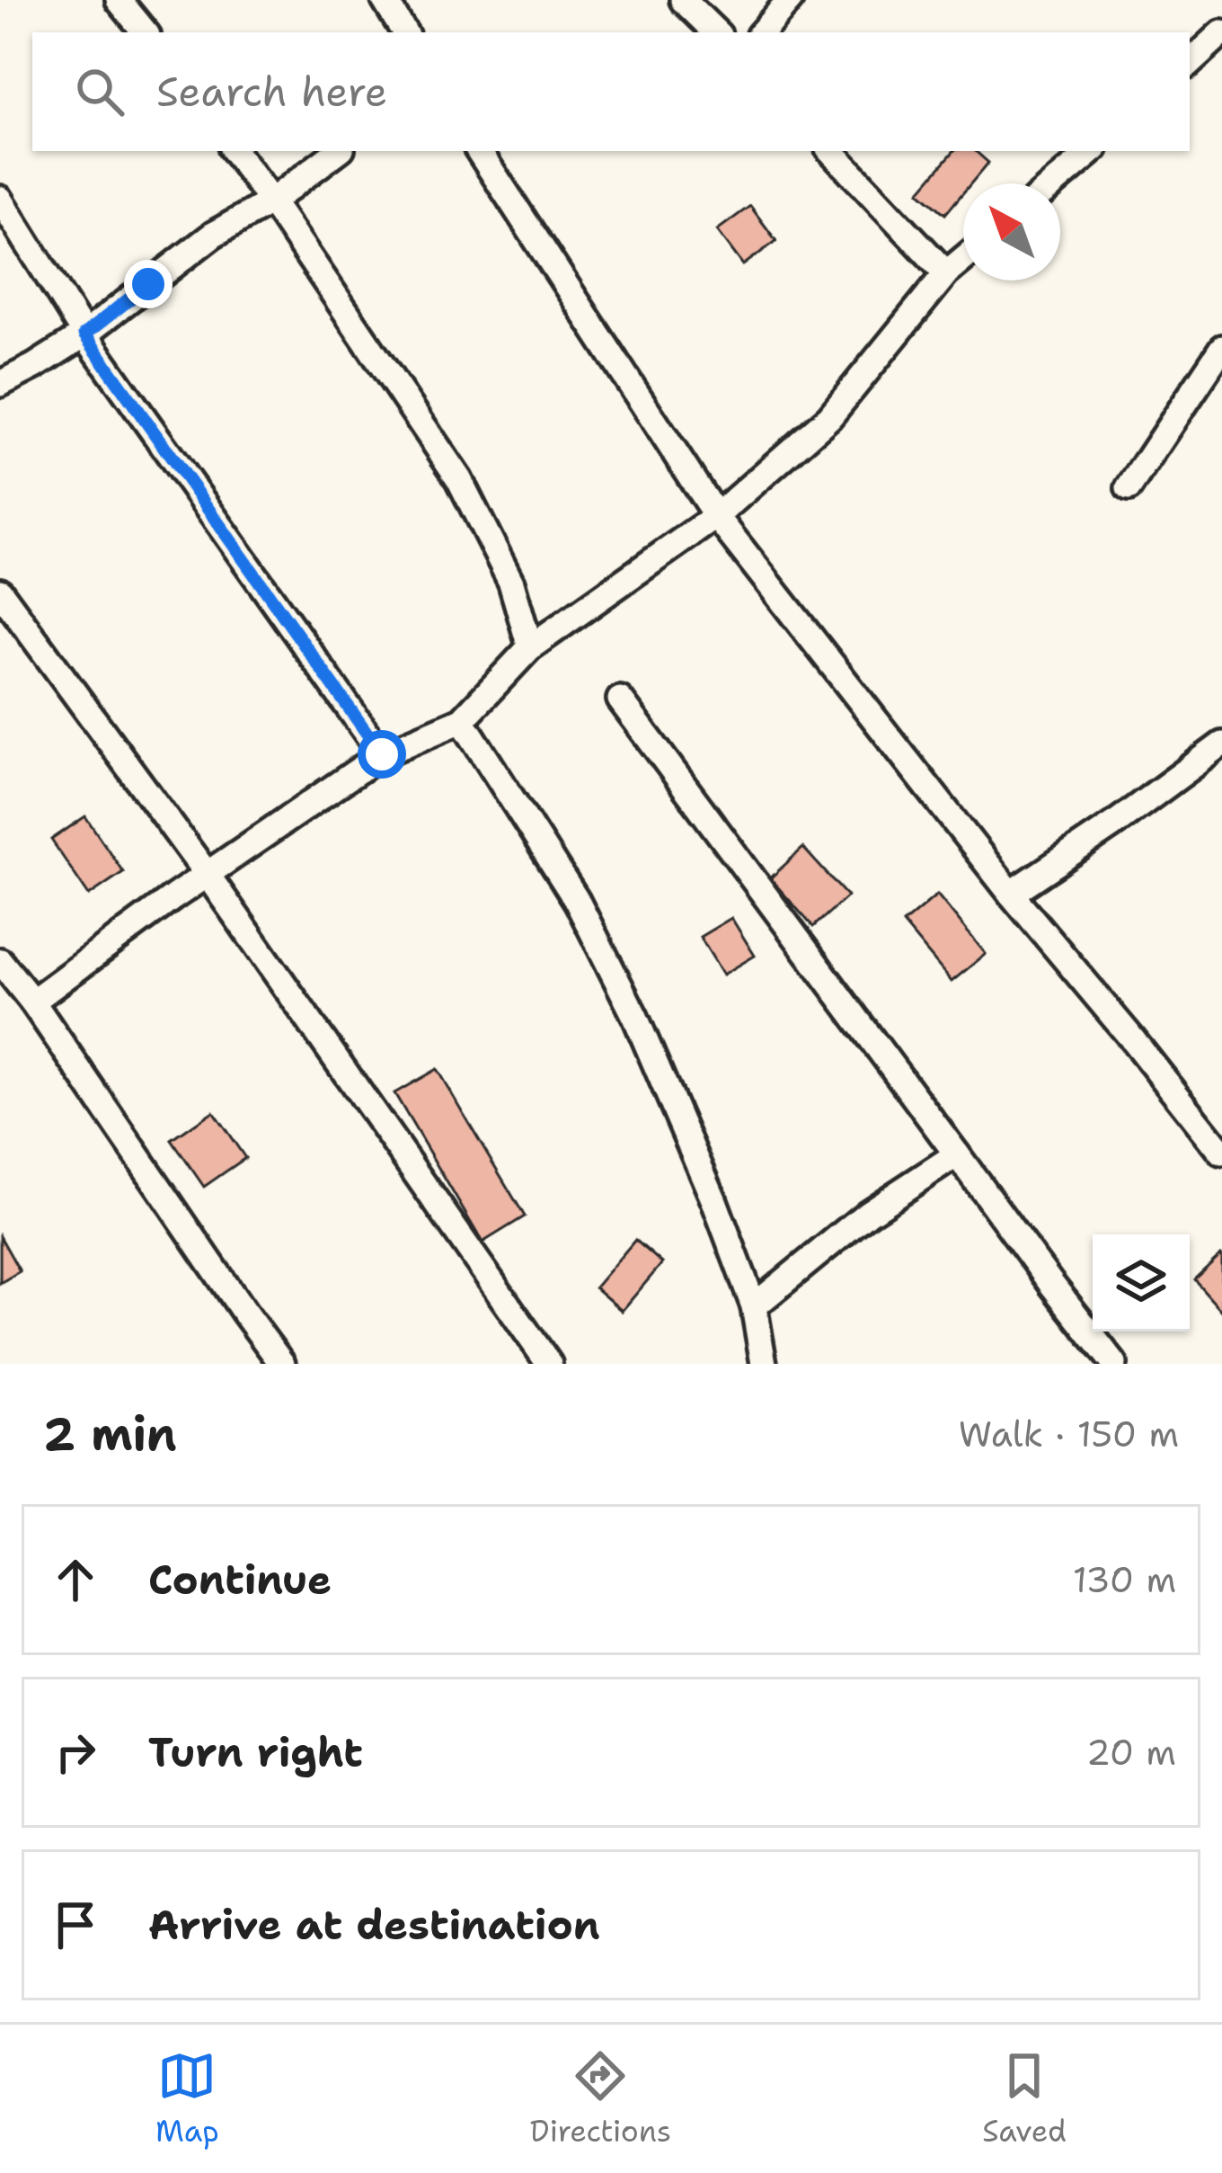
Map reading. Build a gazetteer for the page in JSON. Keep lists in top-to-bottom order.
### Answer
{
  "north": "top left",
  "page": {
    "search": "Search here",
    "heading": ["2 min", "Walk · 150 m"],
    "list": [
      ["Continue", "130 m"],
      ["Turn right", "20 m"],
      "Arrive at destination"
    ],
    "nav": ["Map", "Directions", "Saved"]
  }
}
